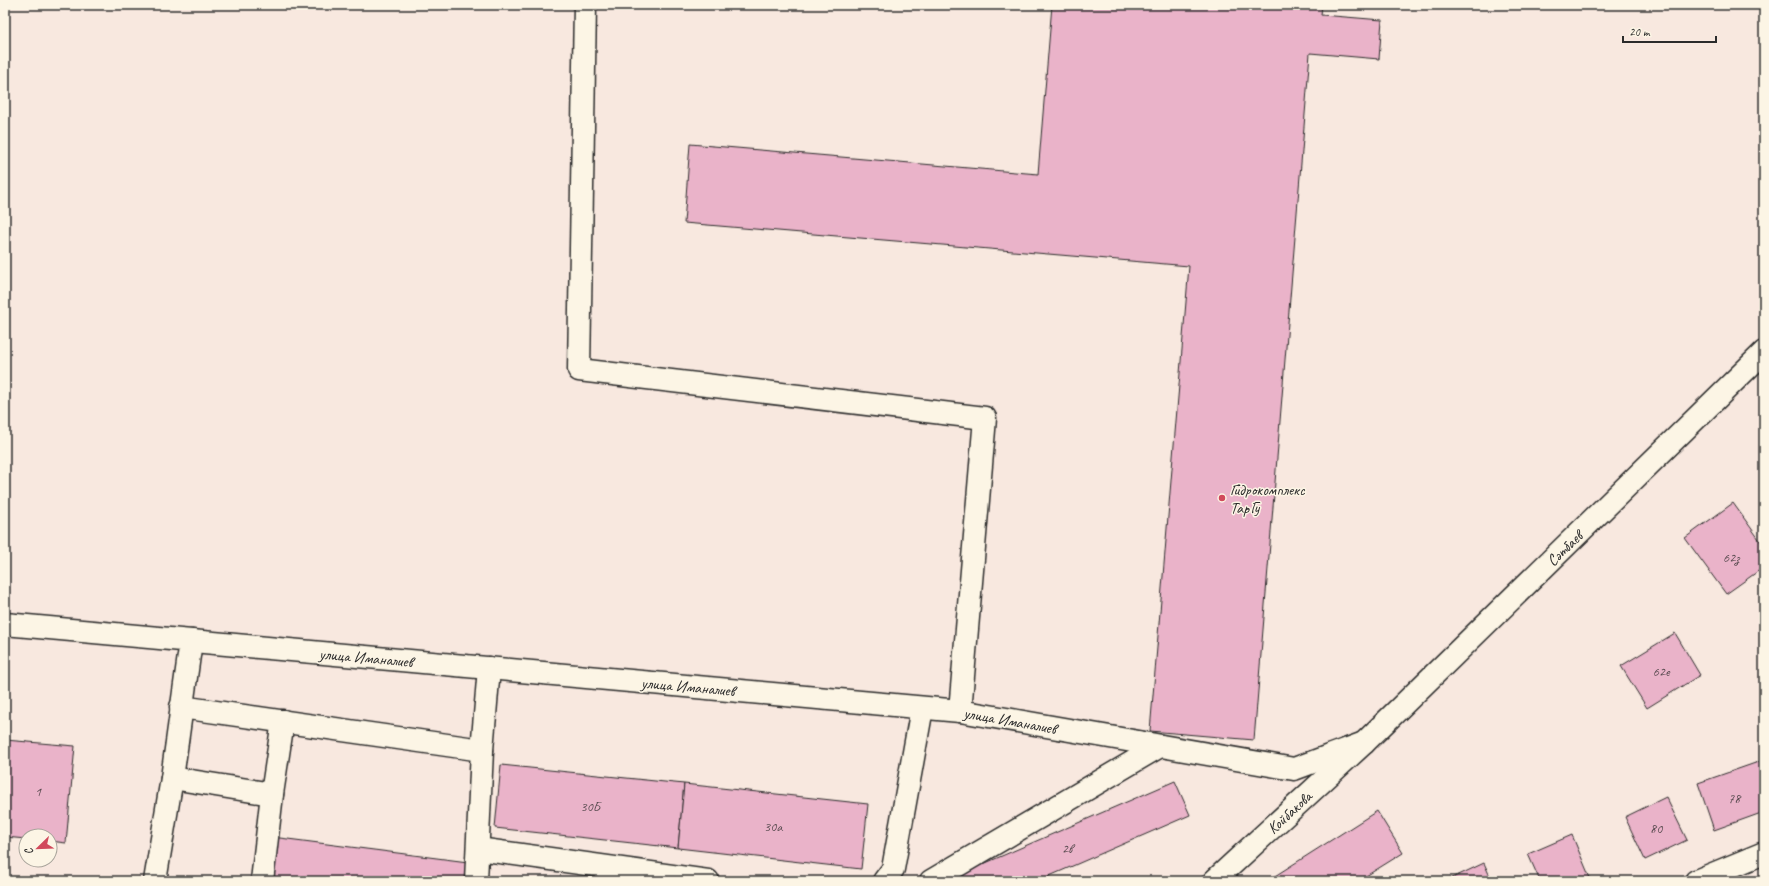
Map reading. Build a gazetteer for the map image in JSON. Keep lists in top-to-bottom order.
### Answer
{
  "streets": {
    "street": ["Сәтбаев", "улица Иманалиев", "Койбакова"]
  },
  "crossings": [
    ["Сәтбаев", "улица Иманалиев"],
    ["Сәтбаев", "Койбакова"],
    ["улица Иманалиев", "Койбакова"]
  ],
  "places": ["Гидрокомплекс ТарГу"],
  "house_numbers": [
    "62з",
    "62е",
    "1",
    "78",
    "30Б",
    "30а",
    "80",
    "2в"
  ],
  "scale_bar": "20 m",
  "north": "bottom left"
}
